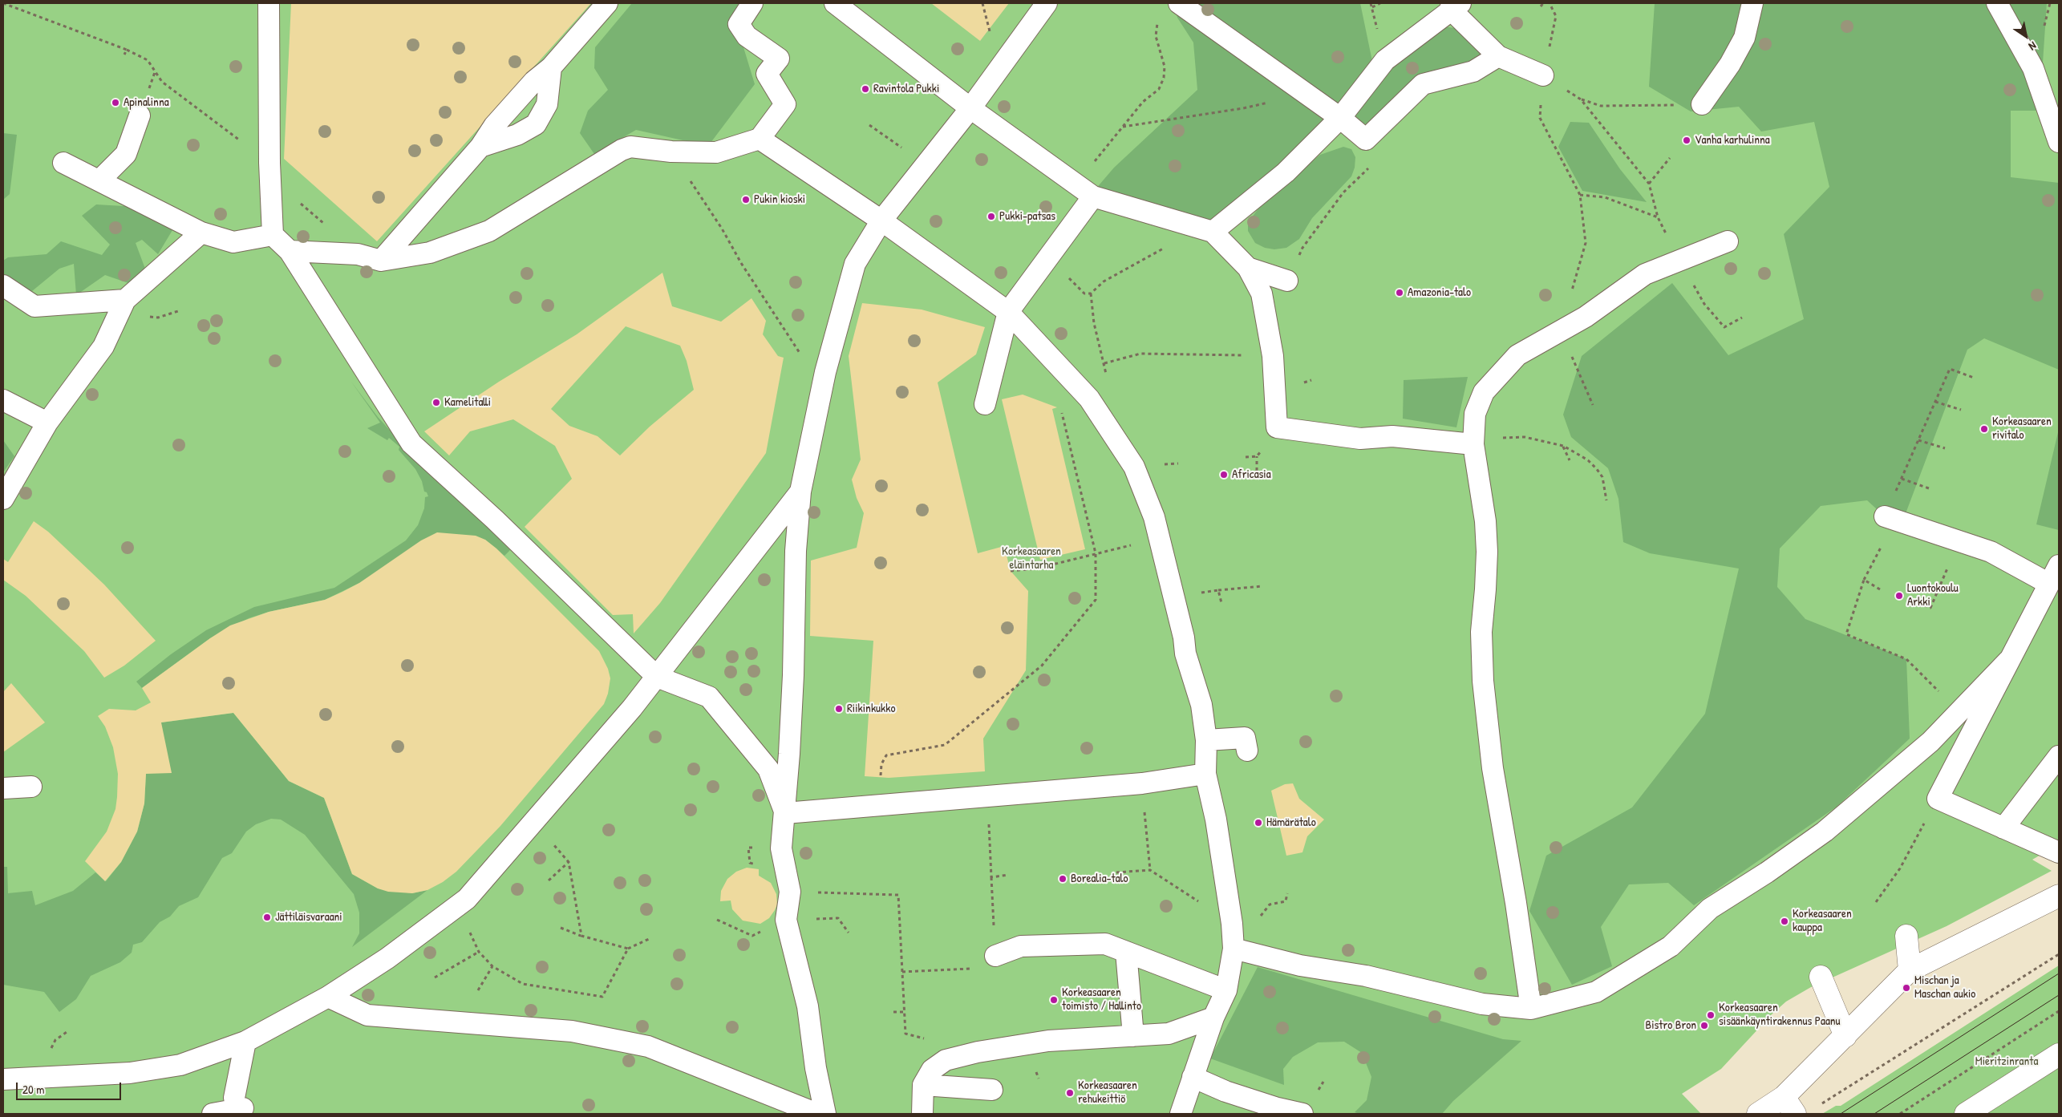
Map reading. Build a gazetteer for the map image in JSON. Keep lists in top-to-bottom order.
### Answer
{
  "parks": ["Korkeasaaren eläintarha", "Mieritzinranta"],
  "places": [
    "Ravintola Pukki",
    "Apinalinna",
    "Vanha karhulinna",
    "Pukin kioski",
    "Pukki-patsas",
    "Amazonia-talo",
    "Kamelitalli",
    "Korkeasaaren rivitalo",
    "Africasia",
    "Luontokoulu Arkki",
    "Riikinkukko",
    "Hämärätalo",
    "Borealia-talo",
    "Jättiläisvaraani",
    "Korkeasaaren kauppa",
    "Mischan ja Maschan aukio",
    "Korkeasaaren toimisto / Hallinto",
    "Korkeasaaren sisäänkäyntirakennus Paanu",
    "Bistro Bron",
    "Korkeasaaren rehukeittiö"
  ],
  "scale_bar": "20 m",
  "north": "bottom right"
}
